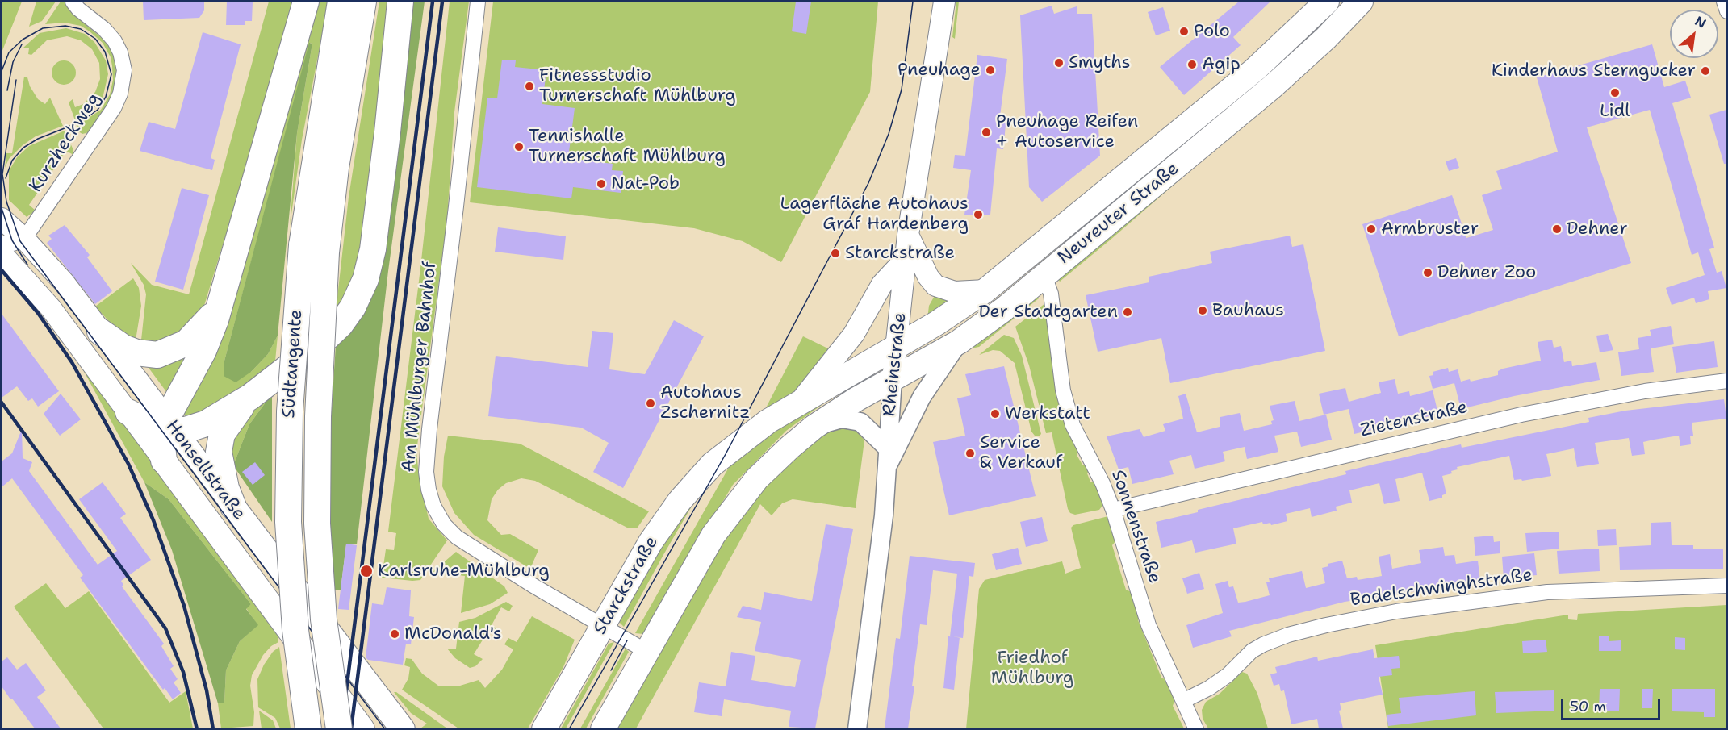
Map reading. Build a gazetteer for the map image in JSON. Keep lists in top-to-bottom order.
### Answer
{
  "streets": {
    "highway": ["Südtangente"],
    "main road": [
      "Neureuter Straße",
      "Rheinstraße",
      "Honsellstraße",
      "Starckstraße"
    ],
    "street": [
      "Kurzheckweg",
      "Am Mühlburger Bahnhof",
      "Zietenstraße",
      "Sonnenstraße",
      "Bodelschwinghstraße"
    ]
  },
  "crossings": [
    ["Kurzheckweg", "Honsellstraße"],
    ["Neureuter Straße", "Rheinstraße"],
    ["Neureuter Straße", "Sonnenstraße"],
    ["Neureuter Straße", "Starckstraße"],
    ["Rheinstraße", "Starckstraße"],
    ["Am Mühlburger Bahnhof", "Starckstraße"],
    ["Zietenstraße", "Sonnenstraße"],
    ["Sonnenstraße", "Bodelschwinghstraße"]
  ],
  "parks": ["Friedhof Mühlburg"],
  "places": [
    "Polo",
    "Smyths",
    "Agip",
    "Pneuhage",
    "Kinderhaus Sterngucker",
    "Fitnessstudio Turnerschaft Mühlburg",
    "Lidl",
    "Pneuhage Reifen + Autoservice",
    "Tennishalle Turnerschaft Mühlburg",
    "Nat-Pob",
    "Lagerfläche Autohaus Graf Hardenberg",
    "Armbruster",
    "Dehner",
    "Starckstraße",
    "Dehner Zoo",
    "Bauhaus",
    "Der Stadtgarten",
    "Autohaus Zschernitz",
    "Werkstatt",
    "Service & Verkauf",
    "Karlsruhe-Mühlburg",
    "McDonald's"
  ],
  "scale_bar": "50 m",
  "north": "top right"
}
